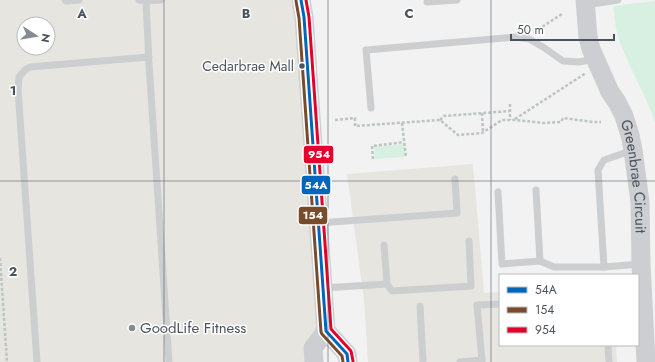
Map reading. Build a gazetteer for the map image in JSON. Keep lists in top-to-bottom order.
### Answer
{
  "streets": {
    "main road": ["Greenbrae Circuit"]
  },
  "places": ["Cedarbrae Mall", "GoodLife Fitness"],
  "lines": ["transit line 54A", "transit line 954", "transit line 154"],
  "legend": ["54A", "154", "954"],
  "scale_bar": "50 m",
  "north": "right",
  "grid": {
    "columns": ["A", "B", "C"],
    "rows": ["1", "2"]
  }
}
